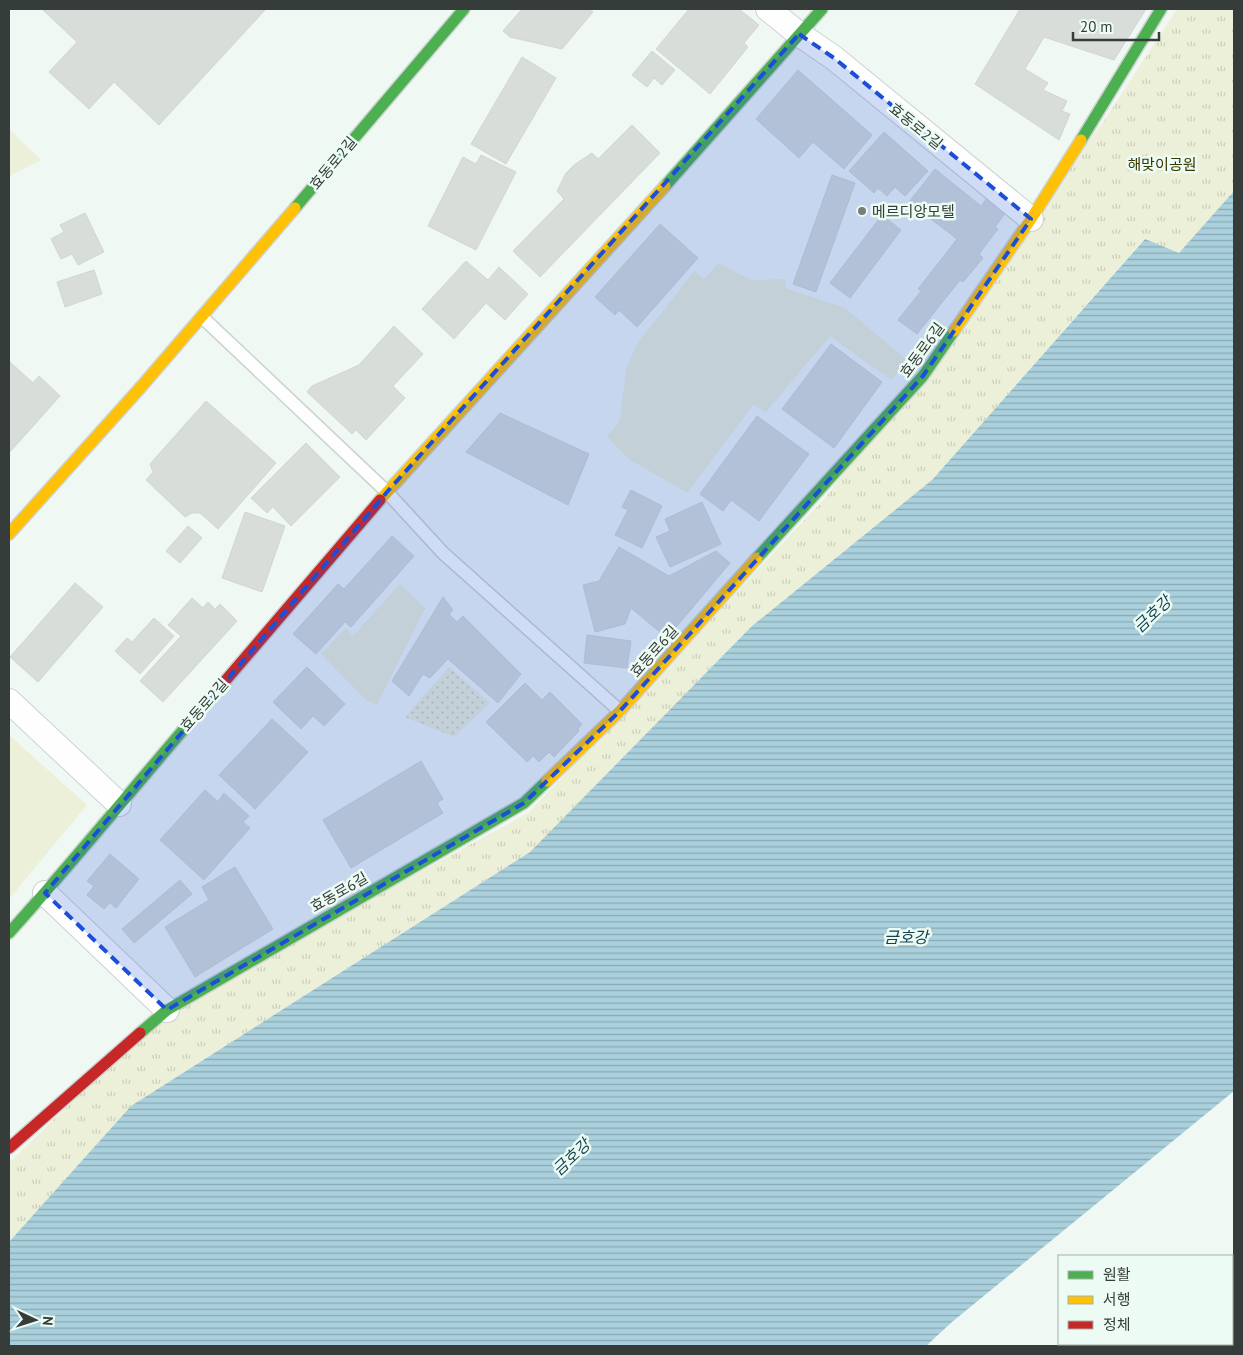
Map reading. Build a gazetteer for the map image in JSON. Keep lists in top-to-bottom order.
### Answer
{
  "streets": {
    "street": ["효동로2길", "효동로6길"]
  },
  "crossings": [
    ["효동로2길", "효동로6길"]
  ],
  "water": ["금호강"],
  "parks": ["해맞이공원"],
  "places": ["메르디앙모텔"],
  "legend": ["원활", "서행", "정체"],
  "scale_bar": "20 m",
  "north": "right"
}
